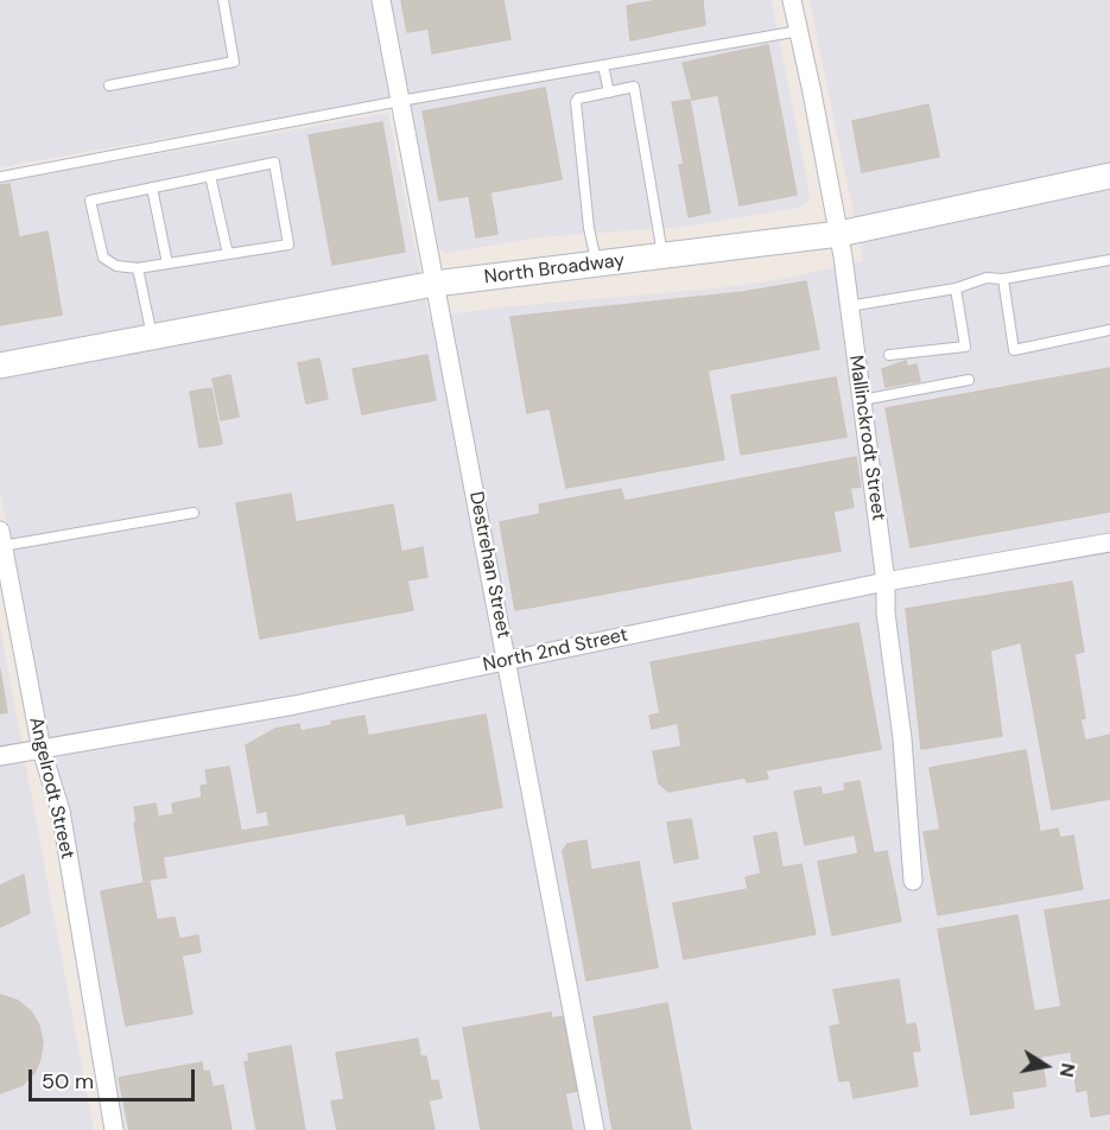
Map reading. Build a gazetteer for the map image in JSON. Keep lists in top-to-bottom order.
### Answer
{
  "streets": {
    "main road": ["North Broadway"],
    "street": [
      "Mallinckrodt Street",
      "Destrehan Street",
      "North 2nd Street",
      "Angelrodt Street"
    ]
  },
  "crossings": [
    ["North Broadway", "Mallinckrodt Street"],
    ["North Broadway", "Destrehan Street"],
    ["Mallinckrodt Street", "North 2nd Street"],
    ["Destrehan Street", "North 2nd Street"],
    ["North 2nd Street", "Angelrodt Street"]
  ],
  "scale_bar": "50 m",
  "north": "right"
}
